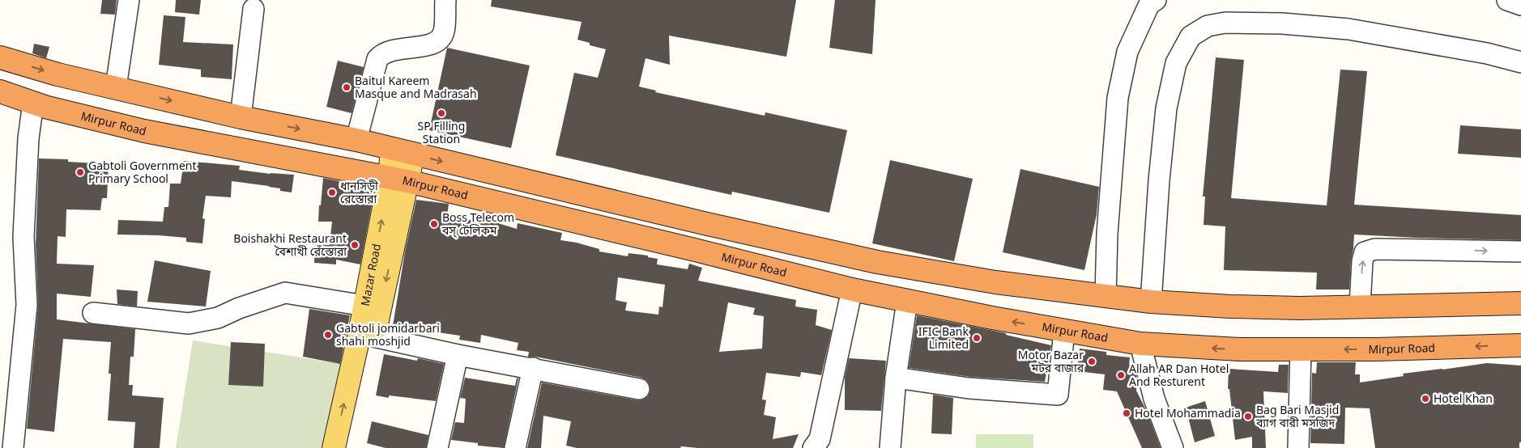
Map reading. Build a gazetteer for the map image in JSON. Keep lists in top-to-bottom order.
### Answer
{
  "streets": {
    "highway": ["Mirpur Road"],
    "main road": ["Mazar Road"]
  },
  "crossings": [
    ["Mirpur Road", "Mazar Road"]
  ],
  "places": [
    "Baitul Kareem Masque and Madrasah",
    "SP Filling Station",
    "Gabtoli Government Primary School",
    "ধানসিড়ী রেস্তোরা",
    "Boss Telecom বস্ টেলিকম",
    "Boishakhi Restaurant বৈশাখী রেঁস্তোরা",
    "Gabtoli jomidarbari shahi moshjid",
    "IFIC Bank Limited",
    "Motor Bazar মটর বাজার",
    "Allah AR Dan Hotel And Resturent",
    "Hotel Khan",
    "Hotel Mohammadia",
    "Bag Bari Masjid ব্যাগ বারী মসজিদ"
  ]
}
